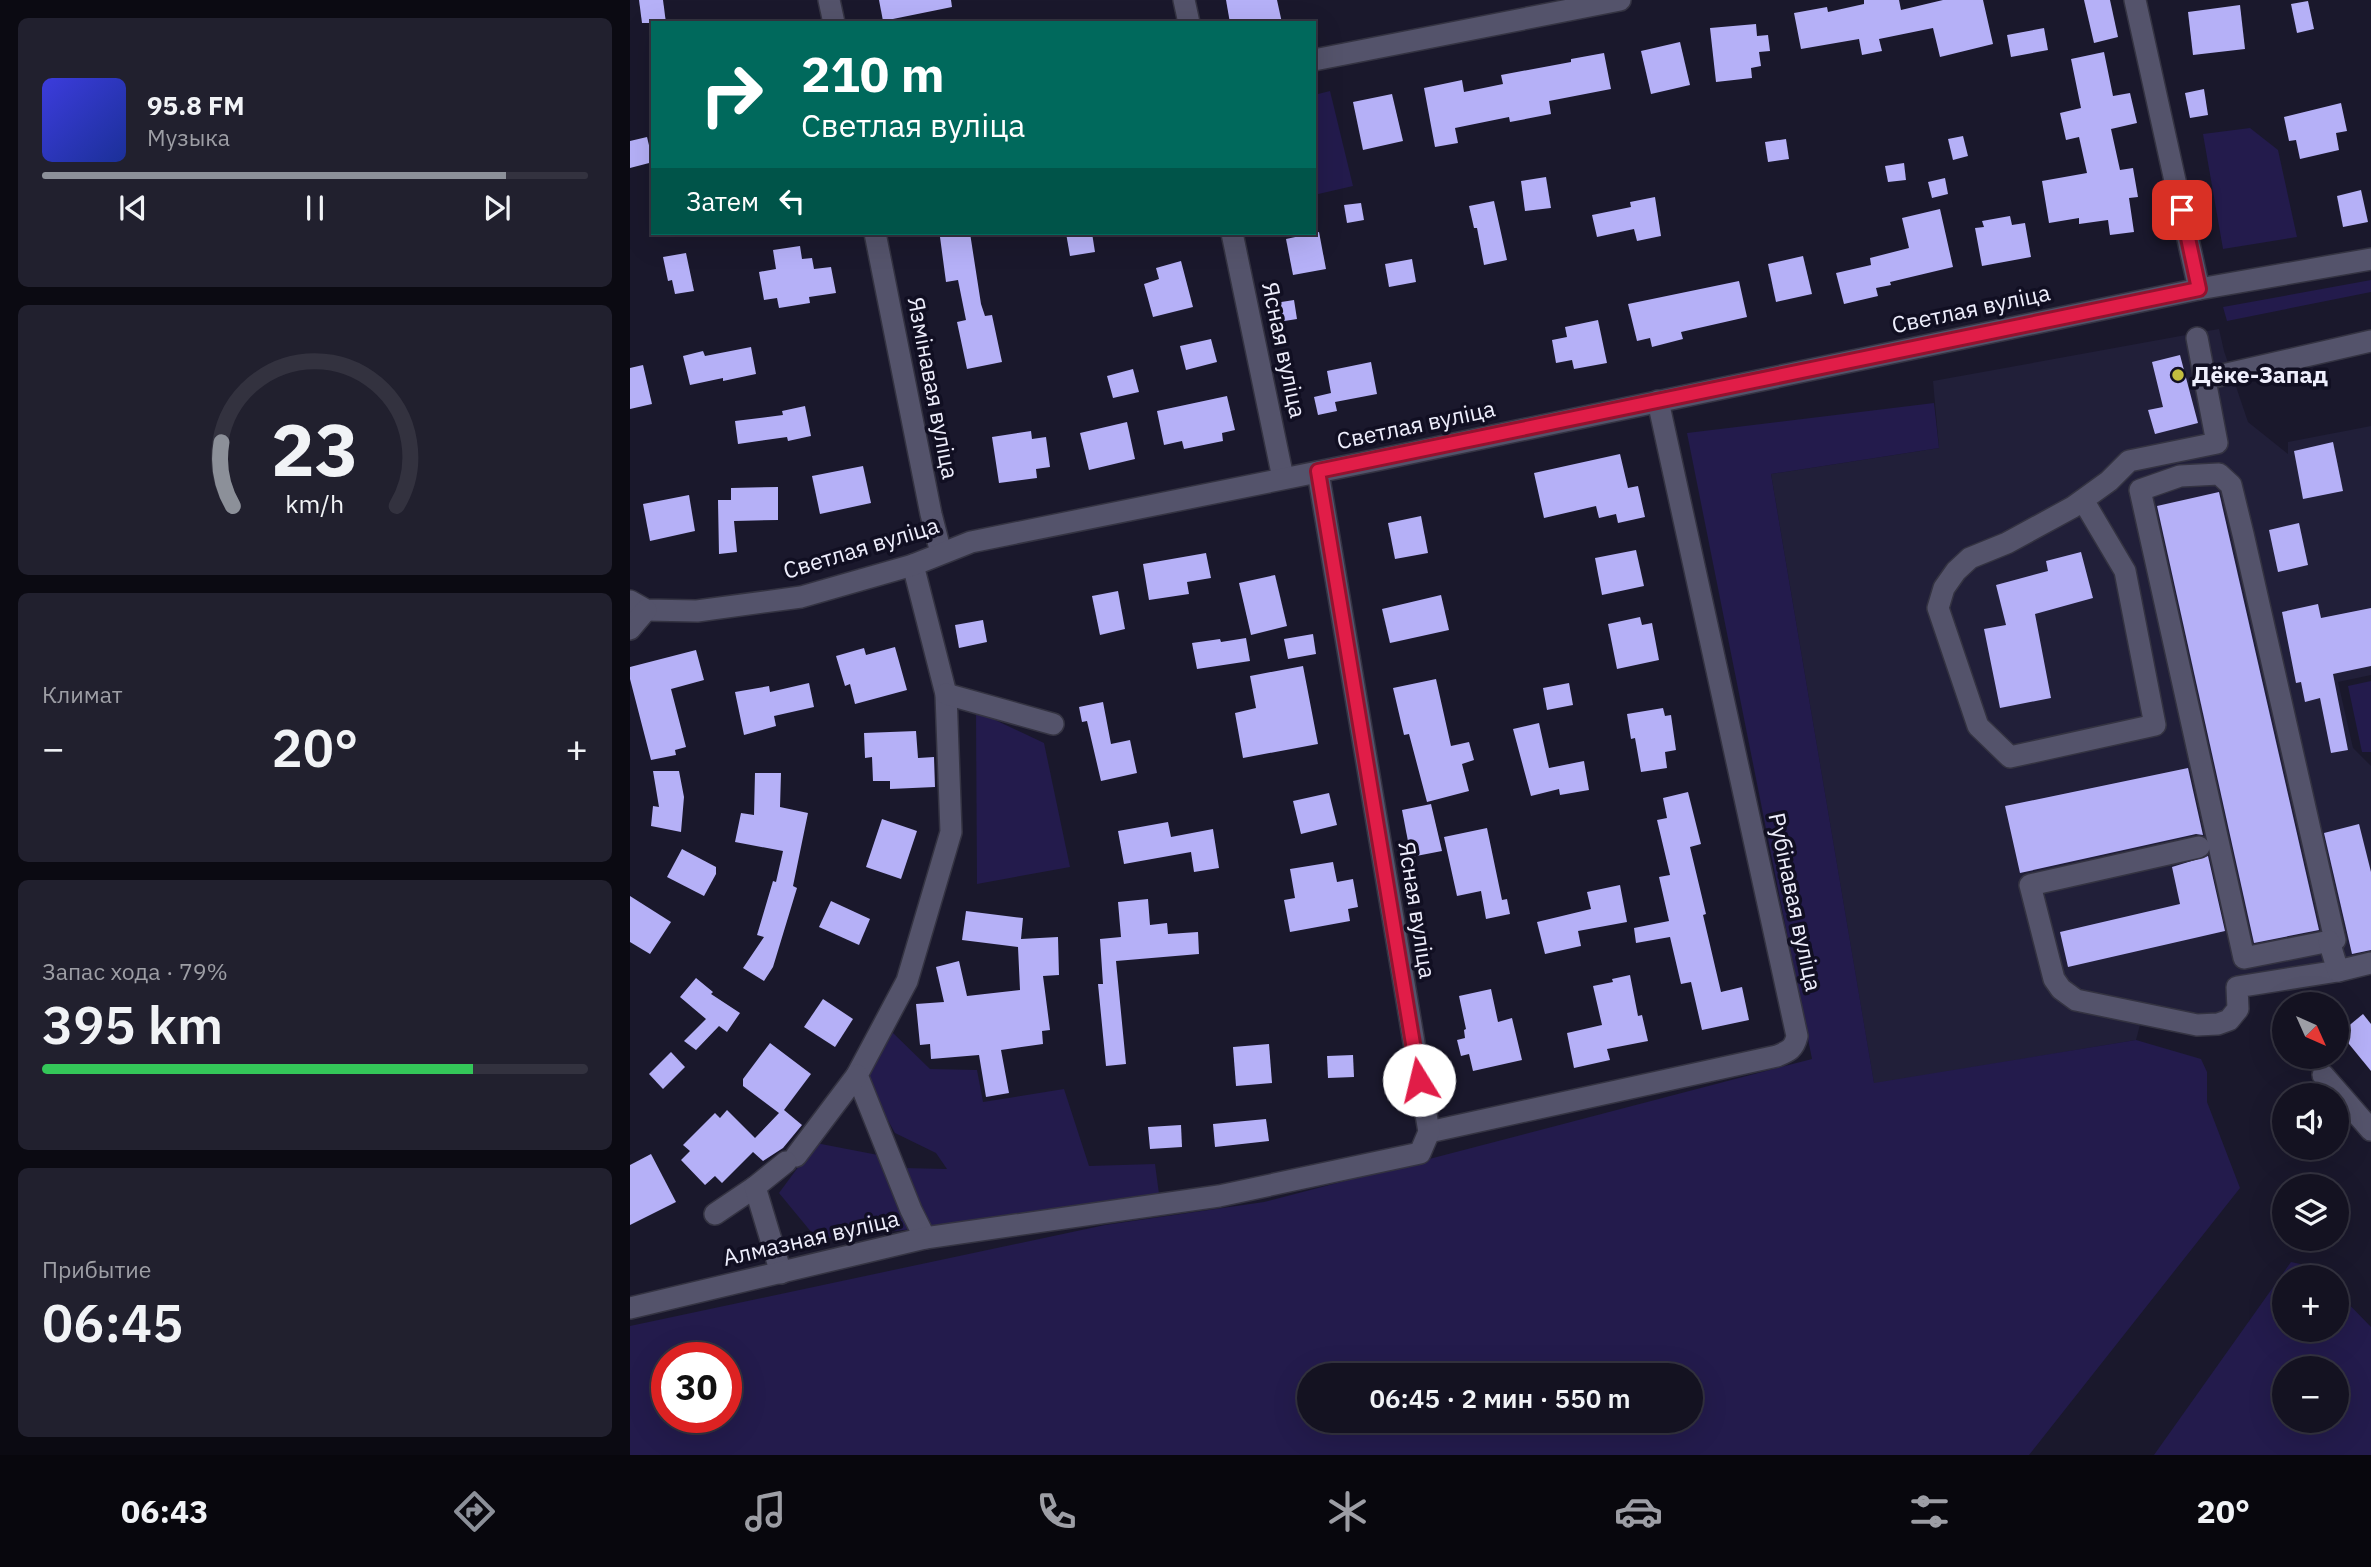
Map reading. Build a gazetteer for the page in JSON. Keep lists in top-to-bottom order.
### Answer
{
  "streets": {
    "street": [
      "Светлая вуліца",
      "Ясная вуліца",
      "Язмінавая вуліца",
      "Рубінавая вуліца",
      "Алмазная вуліца"
    ]
  },
  "crossings": [
    ["Светлая вуліца", "Ясная вуліца"],
    ["Светлая вуліца", "Язмінавая вуліца"],
    ["Светлая вуліца", "Рубінавая вуліца"],
    ["Ясная вуліца", "Рубінавая вуліца"]
  ],
  "places": ["Дёке-Запад"],
  "north": "bottom right",
  "page": {
    "turn": ["210 m", "Светлая вуліца"],
    "song": ["95.8 FM", "Музыка"],
    "then": "Затем",
    "tile": [
      "Климат",
      ["Запас хода · 79%", "395 km"],
      ["Прибытие", "06:45"]
    ],
    "heat": ["−", "20°", "+"],
    "map_buttons": ["+", "−"],
    "limit": "30",
    "trip": "06:45 · 2 мин · 550 m",
    "tabs": ["06:43", "20°"],
    "gauge": ["23", "km/h"]
  }
}
